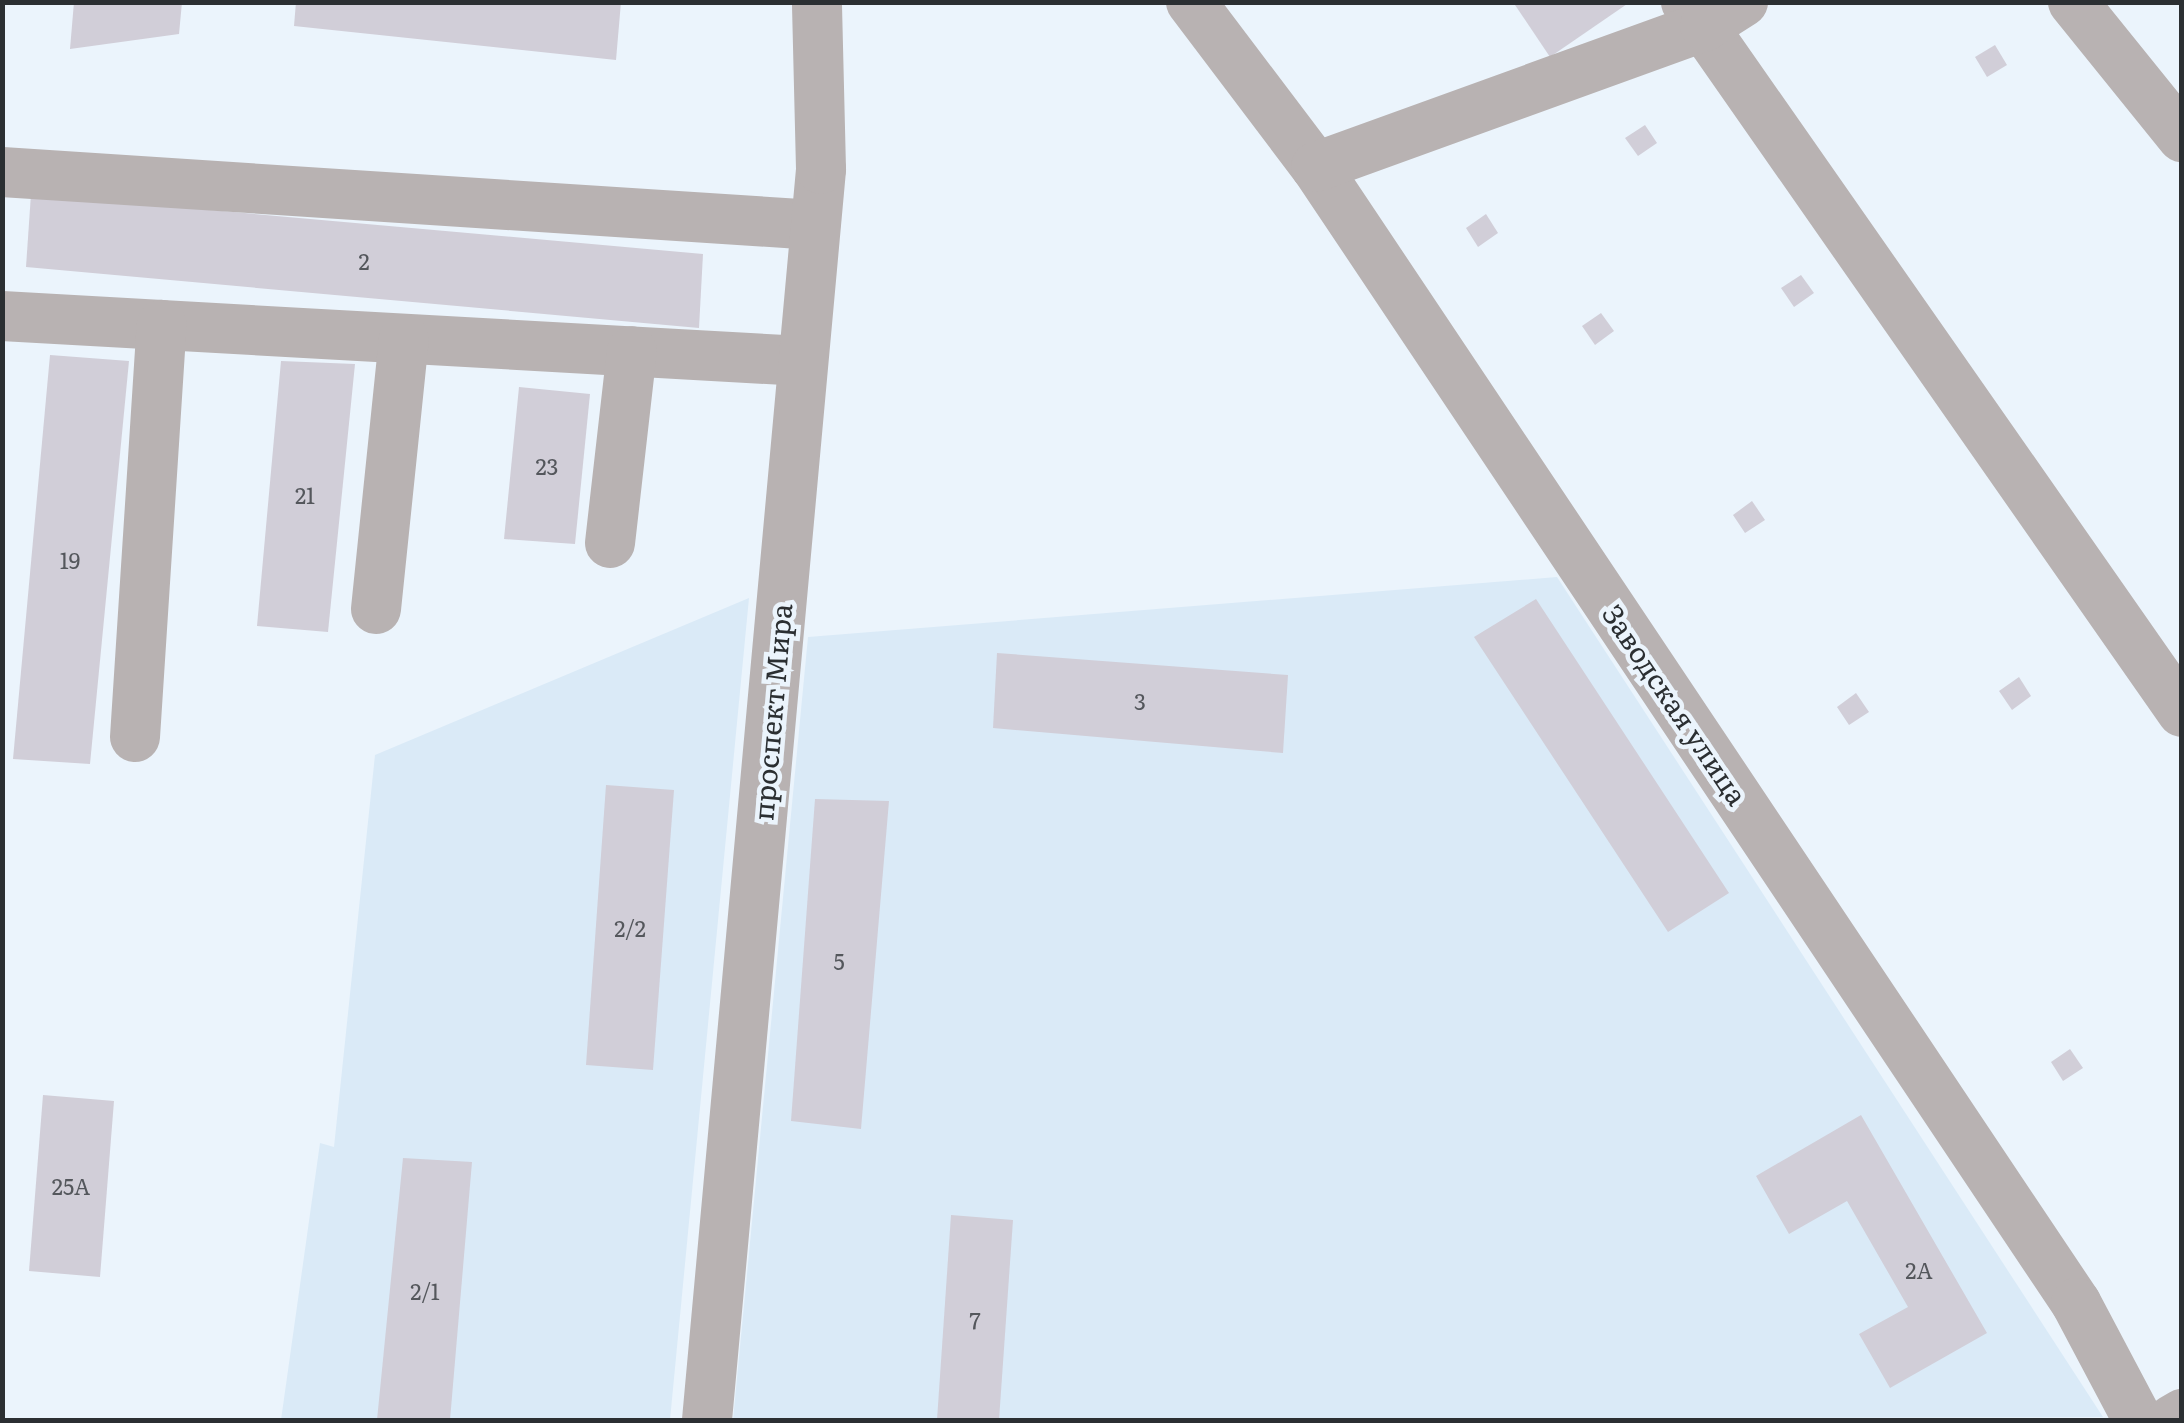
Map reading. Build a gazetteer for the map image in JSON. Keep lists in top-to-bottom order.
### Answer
{
  "streets": {
    "street": ["Заводская улица", "проспект Мира"]
  },
  "house_numbers": [
    "2",
    "23",
    "21",
    "19",
    "3",
    "2/2",
    "5",
    "25А",
    "2А",
    "2/1",
    "7"
  ]
}
